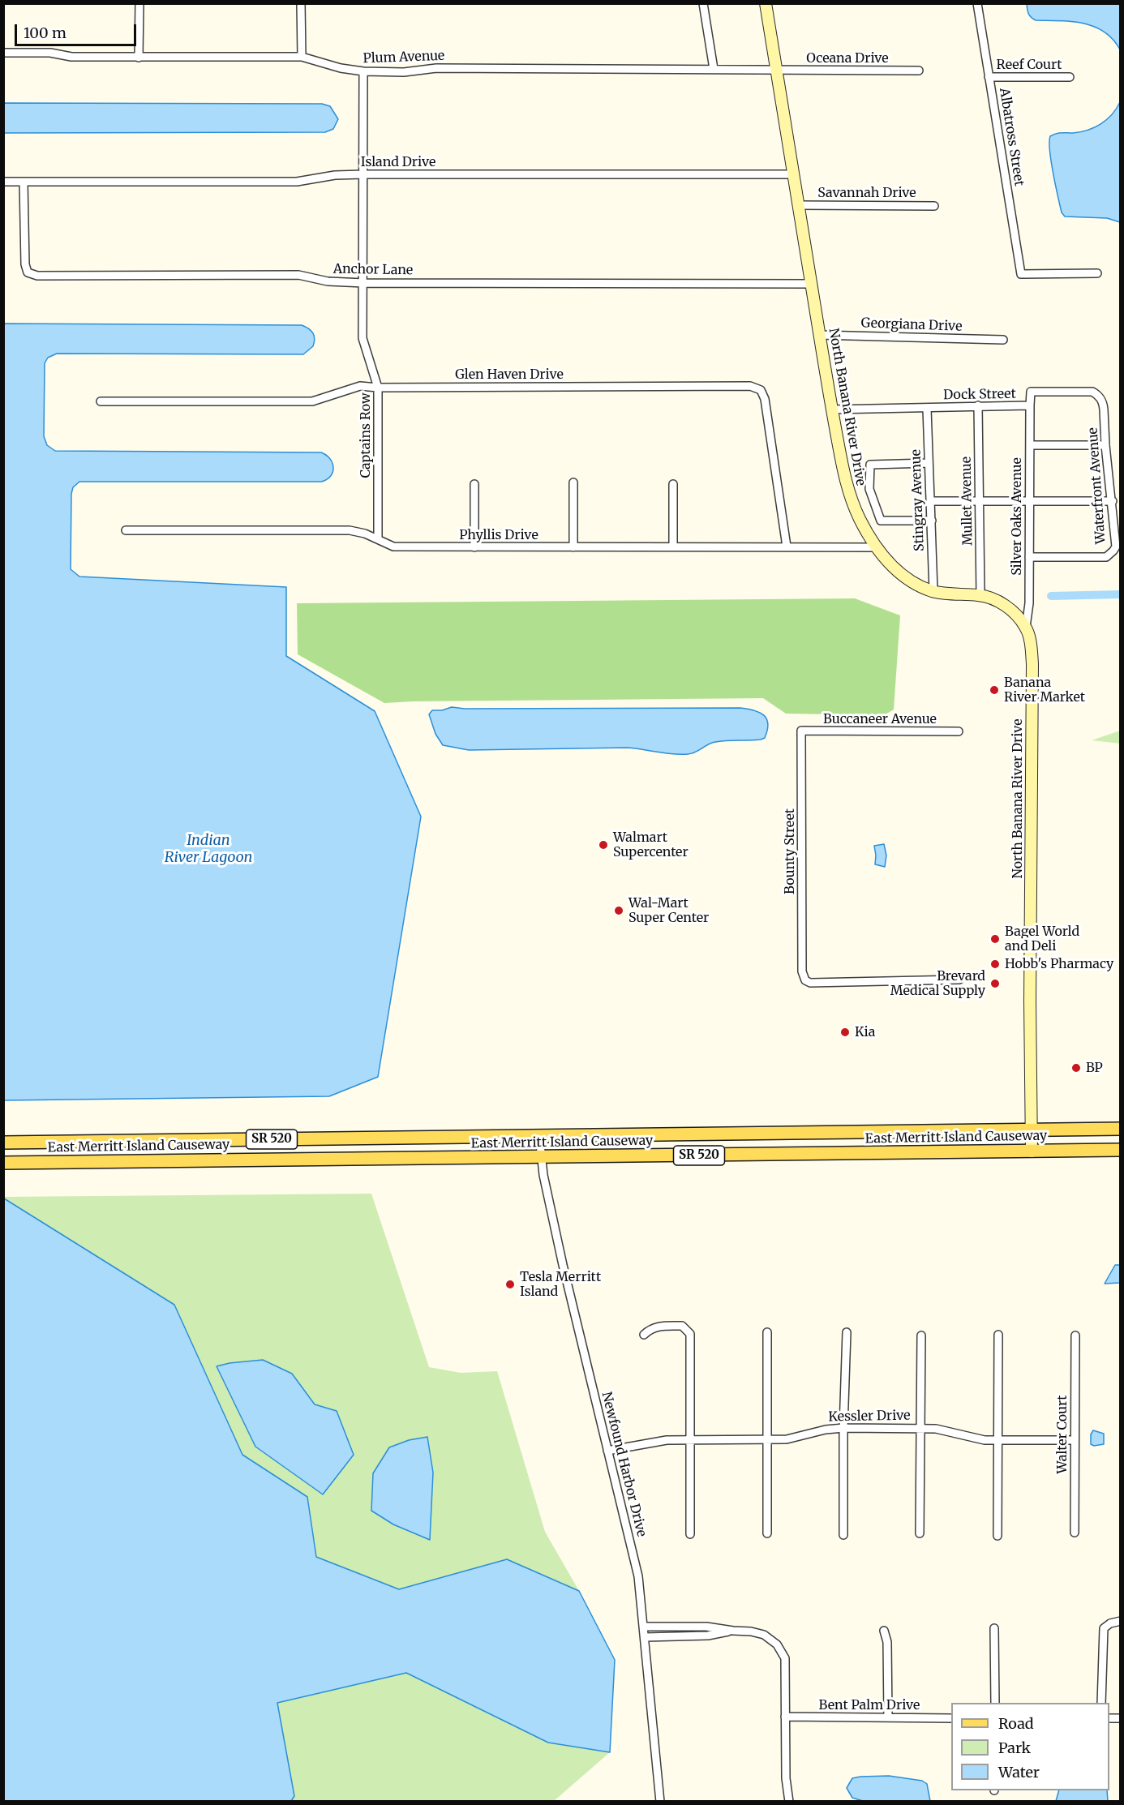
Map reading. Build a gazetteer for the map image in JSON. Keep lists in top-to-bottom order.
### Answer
{
  "streets": {
    "main road": ["East Merritt Island Causeway", "SR 520"],
    "street": [
      "Plum Avenue",
      "Oceana Drive",
      "Reef Court",
      "Albatross Street",
      "Island Drive",
      "Savannah Drive",
      "Anchor Lane",
      "Georgiana Drive",
      "Glen Haven Drive",
      "Dock Street",
      "North Banana River Drive",
      "Captains Row",
      "Waterfront Avenue",
      "Stingray Avenue",
      "Mullet Avenue",
      "Silver Oaks Avenue",
      "Phyllis Drive",
      "Buccaneer Avenue",
      "Bounty Street",
      "Kessler Drive",
      "Walter Court",
      "Newfound Harbor Drive",
      "Bent Palm Drive"
    ]
  },
  "crossings": [
    ["Plum Avenue", "Oceana Drive"],
    ["Plum Avenue", "North Banana River Drive"],
    ["Plum Avenue", "Captains Row"],
    ["Oceana Drive", "North Banana River Drive"],
    ["Reef Court", "Albatross Street"],
    ["Island Drive", "Anchor Lane"],
    ["Island Drive", "North Banana River Drive"],
    ["Island Drive", "Captains Row"],
    ["Savannah Drive", "North Banana River Drive"],
    ["Anchor Lane", "North Banana River Drive"],
    ["Anchor Lane", "Captains Row"],
    ["Georgiana Drive", "North Banana River Drive"],
    ["Glen Haven Drive", "Captains Row"],
    ["Glen Haven Drive", "Phyllis Drive"],
    ["Dock Street", "North Banana River Drive"],
    ["Dock Street", "Waterfront Avenue"],
    ["Dock Street", "Stingray Avenue"],
    ["Dock Street", "Mullet Avenue"],
    ["Dock Street", "Silver Oaks Avenue"],
    ["North Banana River Drive", "Stingray Avenue"],
    ["North Banana River Drive", "Mullet Avenue"],
    ["North Banana River Drive", "Silver Oaks Avenue"],
    ["North Banana River Drive", "Phyllis Drive"],
    ["North Banana River Drive", "East Merritt Island Causeway"],
    ["Captains Row", "Phyllis Drive"],
    ["Waterfront Avenue", "Silver Oaks Avenue"],
    ["Buccaneer Avenue", "Bounty Street"],
    ["East Merritt Island Causeway", "Newfound Harbor Drive"],
    ["Kessler Drive", "Walter Court"],
    ["Kessler Drive", "Newfound Harbor Drive"]
  ],
  "water": ["Indian River Lagoon"],
  "places": [
    "Banana River Market",
    "Walmart Supercenter",
    "Wal-Mart Super Center",
    "Bagel World and Deli",
    "Hobb's Pharmacy",
    "Brevard Medical Supply",
    "Kia",
    "BP",
    "Tesla Merritt Island"
  ],
  "legend": ["Road", "Park", "Water"],
  "scale_bar": "100 m"
}
